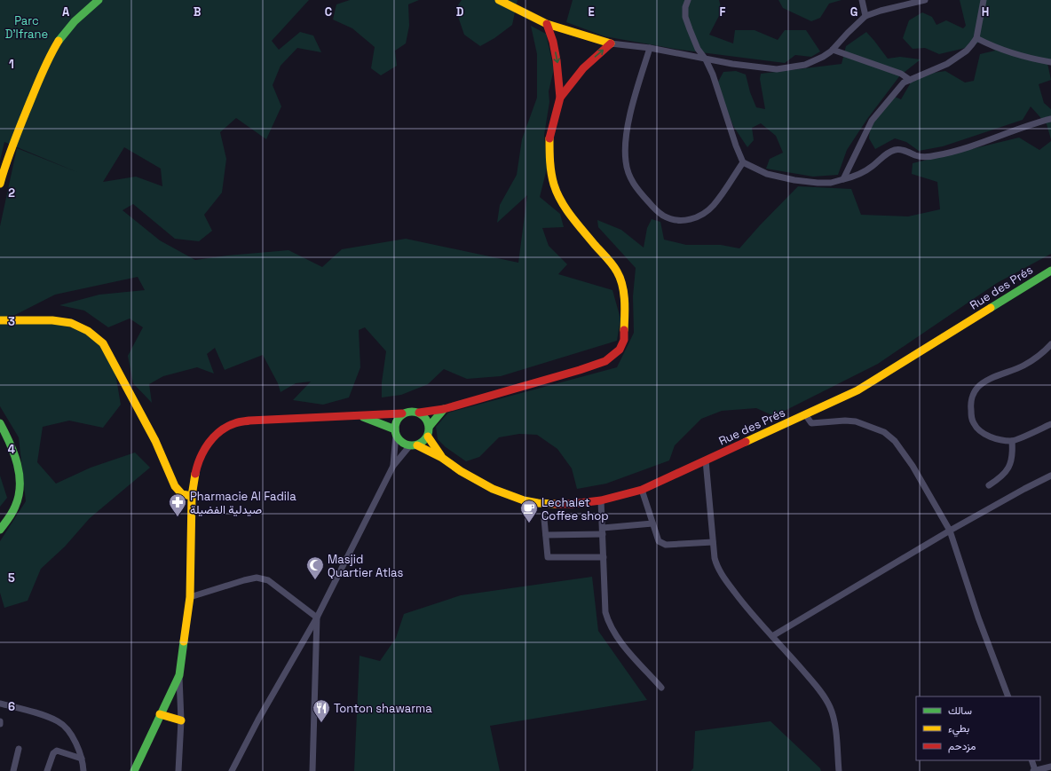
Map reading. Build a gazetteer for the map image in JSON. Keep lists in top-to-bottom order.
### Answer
{
  "streets": {
    "street": ["Rue des Prés"]
  },
  "parks": ["Parc D'Ifrane"],
  "places": {
    "pharmacy": ["Pharmacie Al Fadila صيدلية الفضيلة"],
    "cafe": ["Lechalet Coffee shop"],
    "mosque": ["Masjid Quartier Atlas"],
    "restaurant": ["Tonton shawarma"]
  },
  "legend": ["سالك", "بطيء", "مزدحم"],
  "grid": {
    "columns": [
      "A",
      "B",
      "C",
      "D",
      "E",
      "F",
      "G",
      "H"
    ],
    "rows": [
      "1",
      "2",
      "3",
      "4",
      "5",
      "6"
    ]
  }
}
